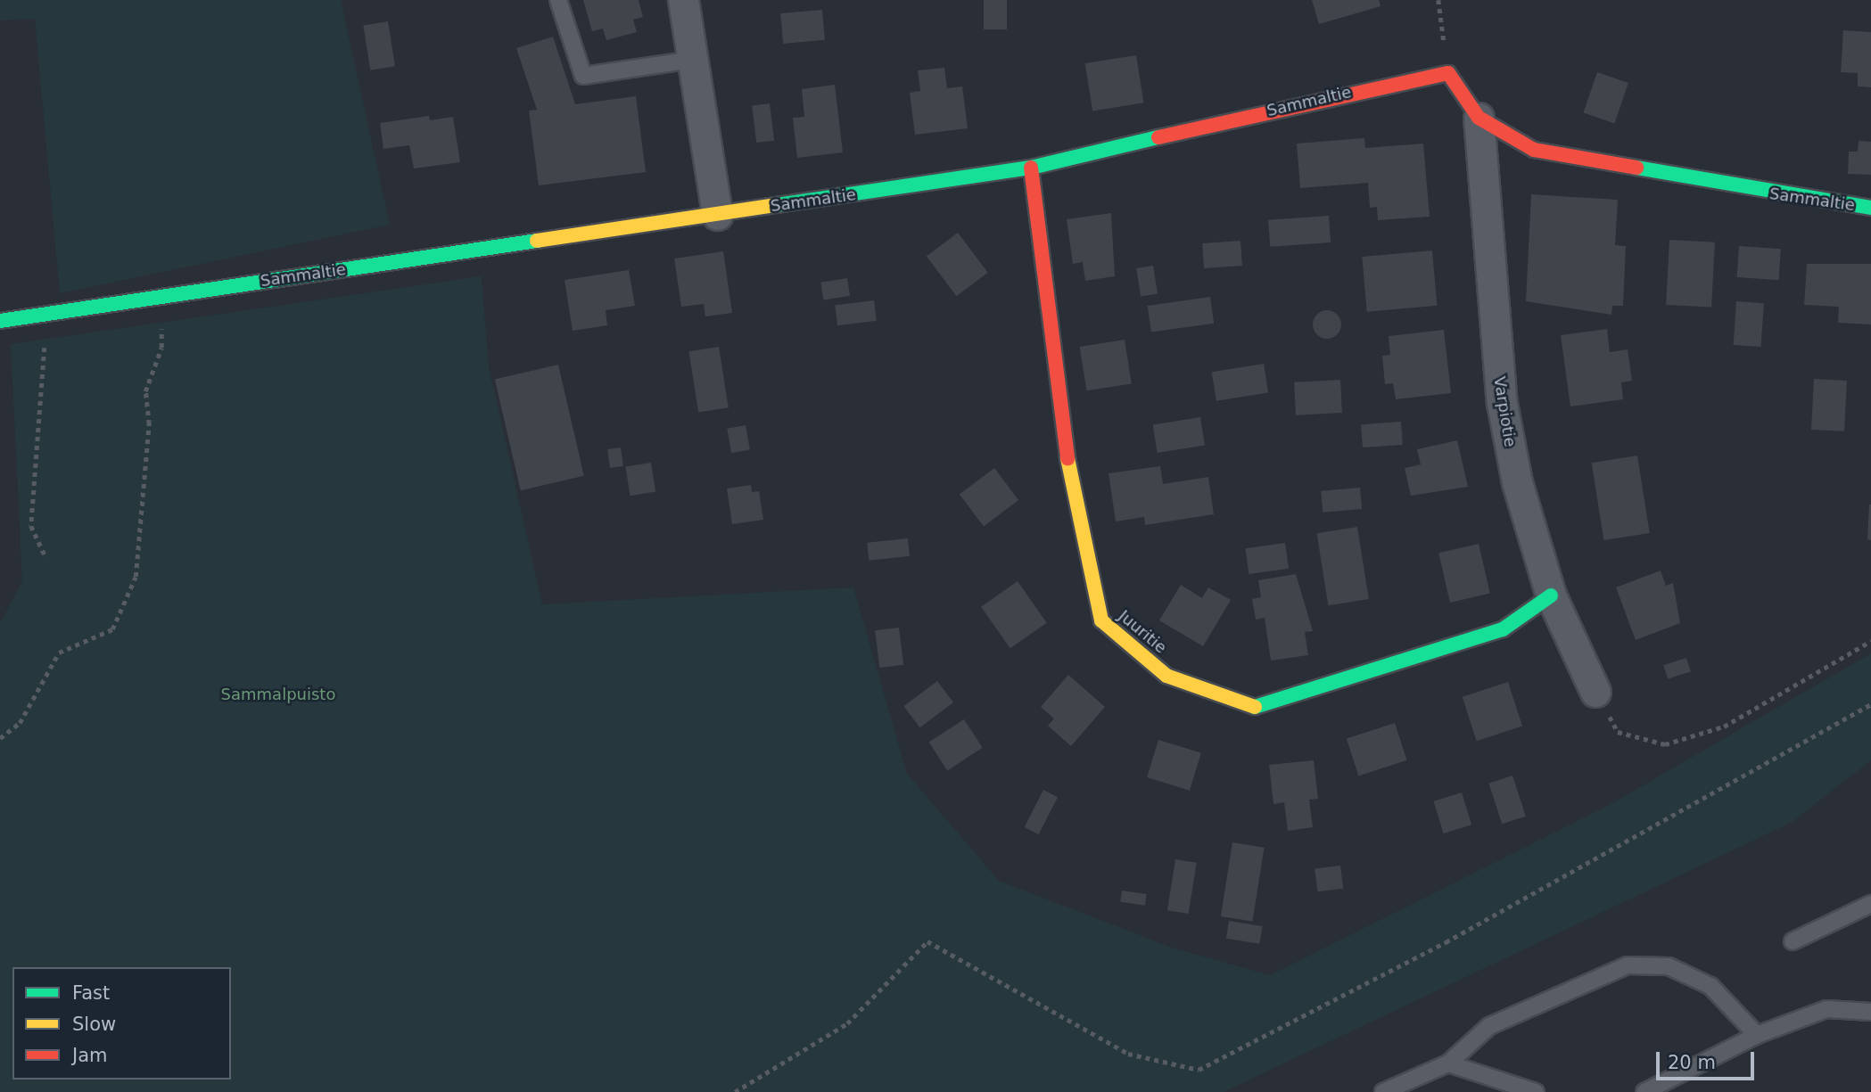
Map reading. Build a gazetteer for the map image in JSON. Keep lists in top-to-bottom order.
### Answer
{
  "streets": {
    "street": ["Sammaltie", "Varpiotie", "Juuritie"]
  },
  "crossings": [
    ["Sammaltie", "Varpiotie"],
    ["Sammaltie", "Juuritie"],
    ["Varpiotie", "Juuritie"]
  ],
  "parks": ["Sammalpuisto"],
  "legend": ["Fast", "Slow", "Jam"],
  "scale_bar": "20 m"
}
